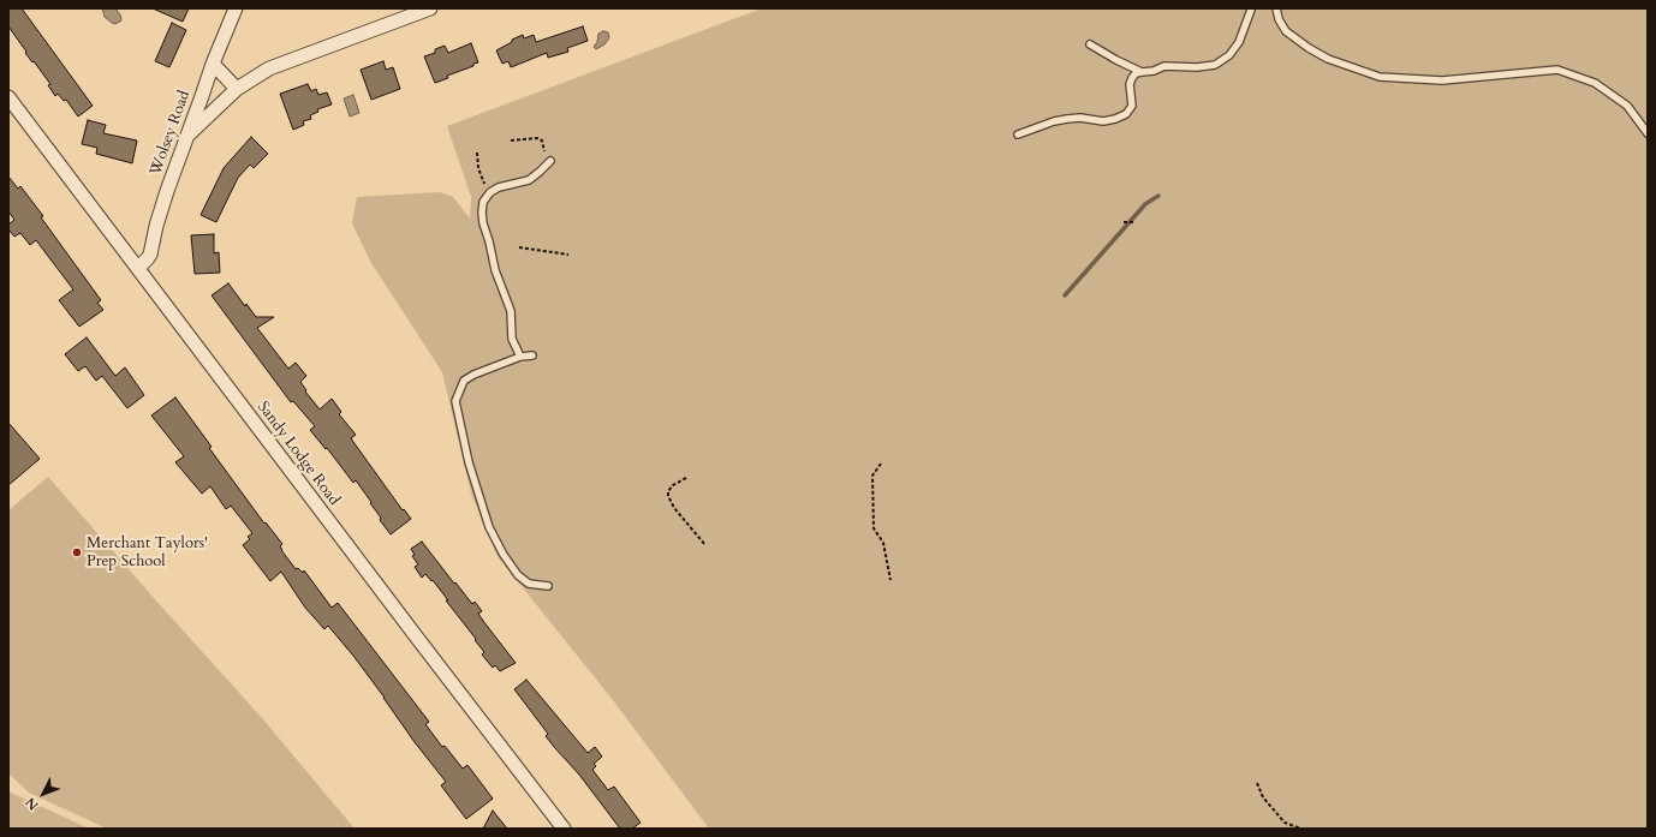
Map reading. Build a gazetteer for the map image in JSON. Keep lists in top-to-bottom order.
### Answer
{
  "streets": {
    "street": ["Wolsey Road", "Sandy Lodge Road"]
  },
  "crossings": [
    ["Wolsey Road", "Sandy Lodge Road"]
  ],
  "places": ["Merchant Taylors' Prep School"],
  "north": "bottom left"
}
